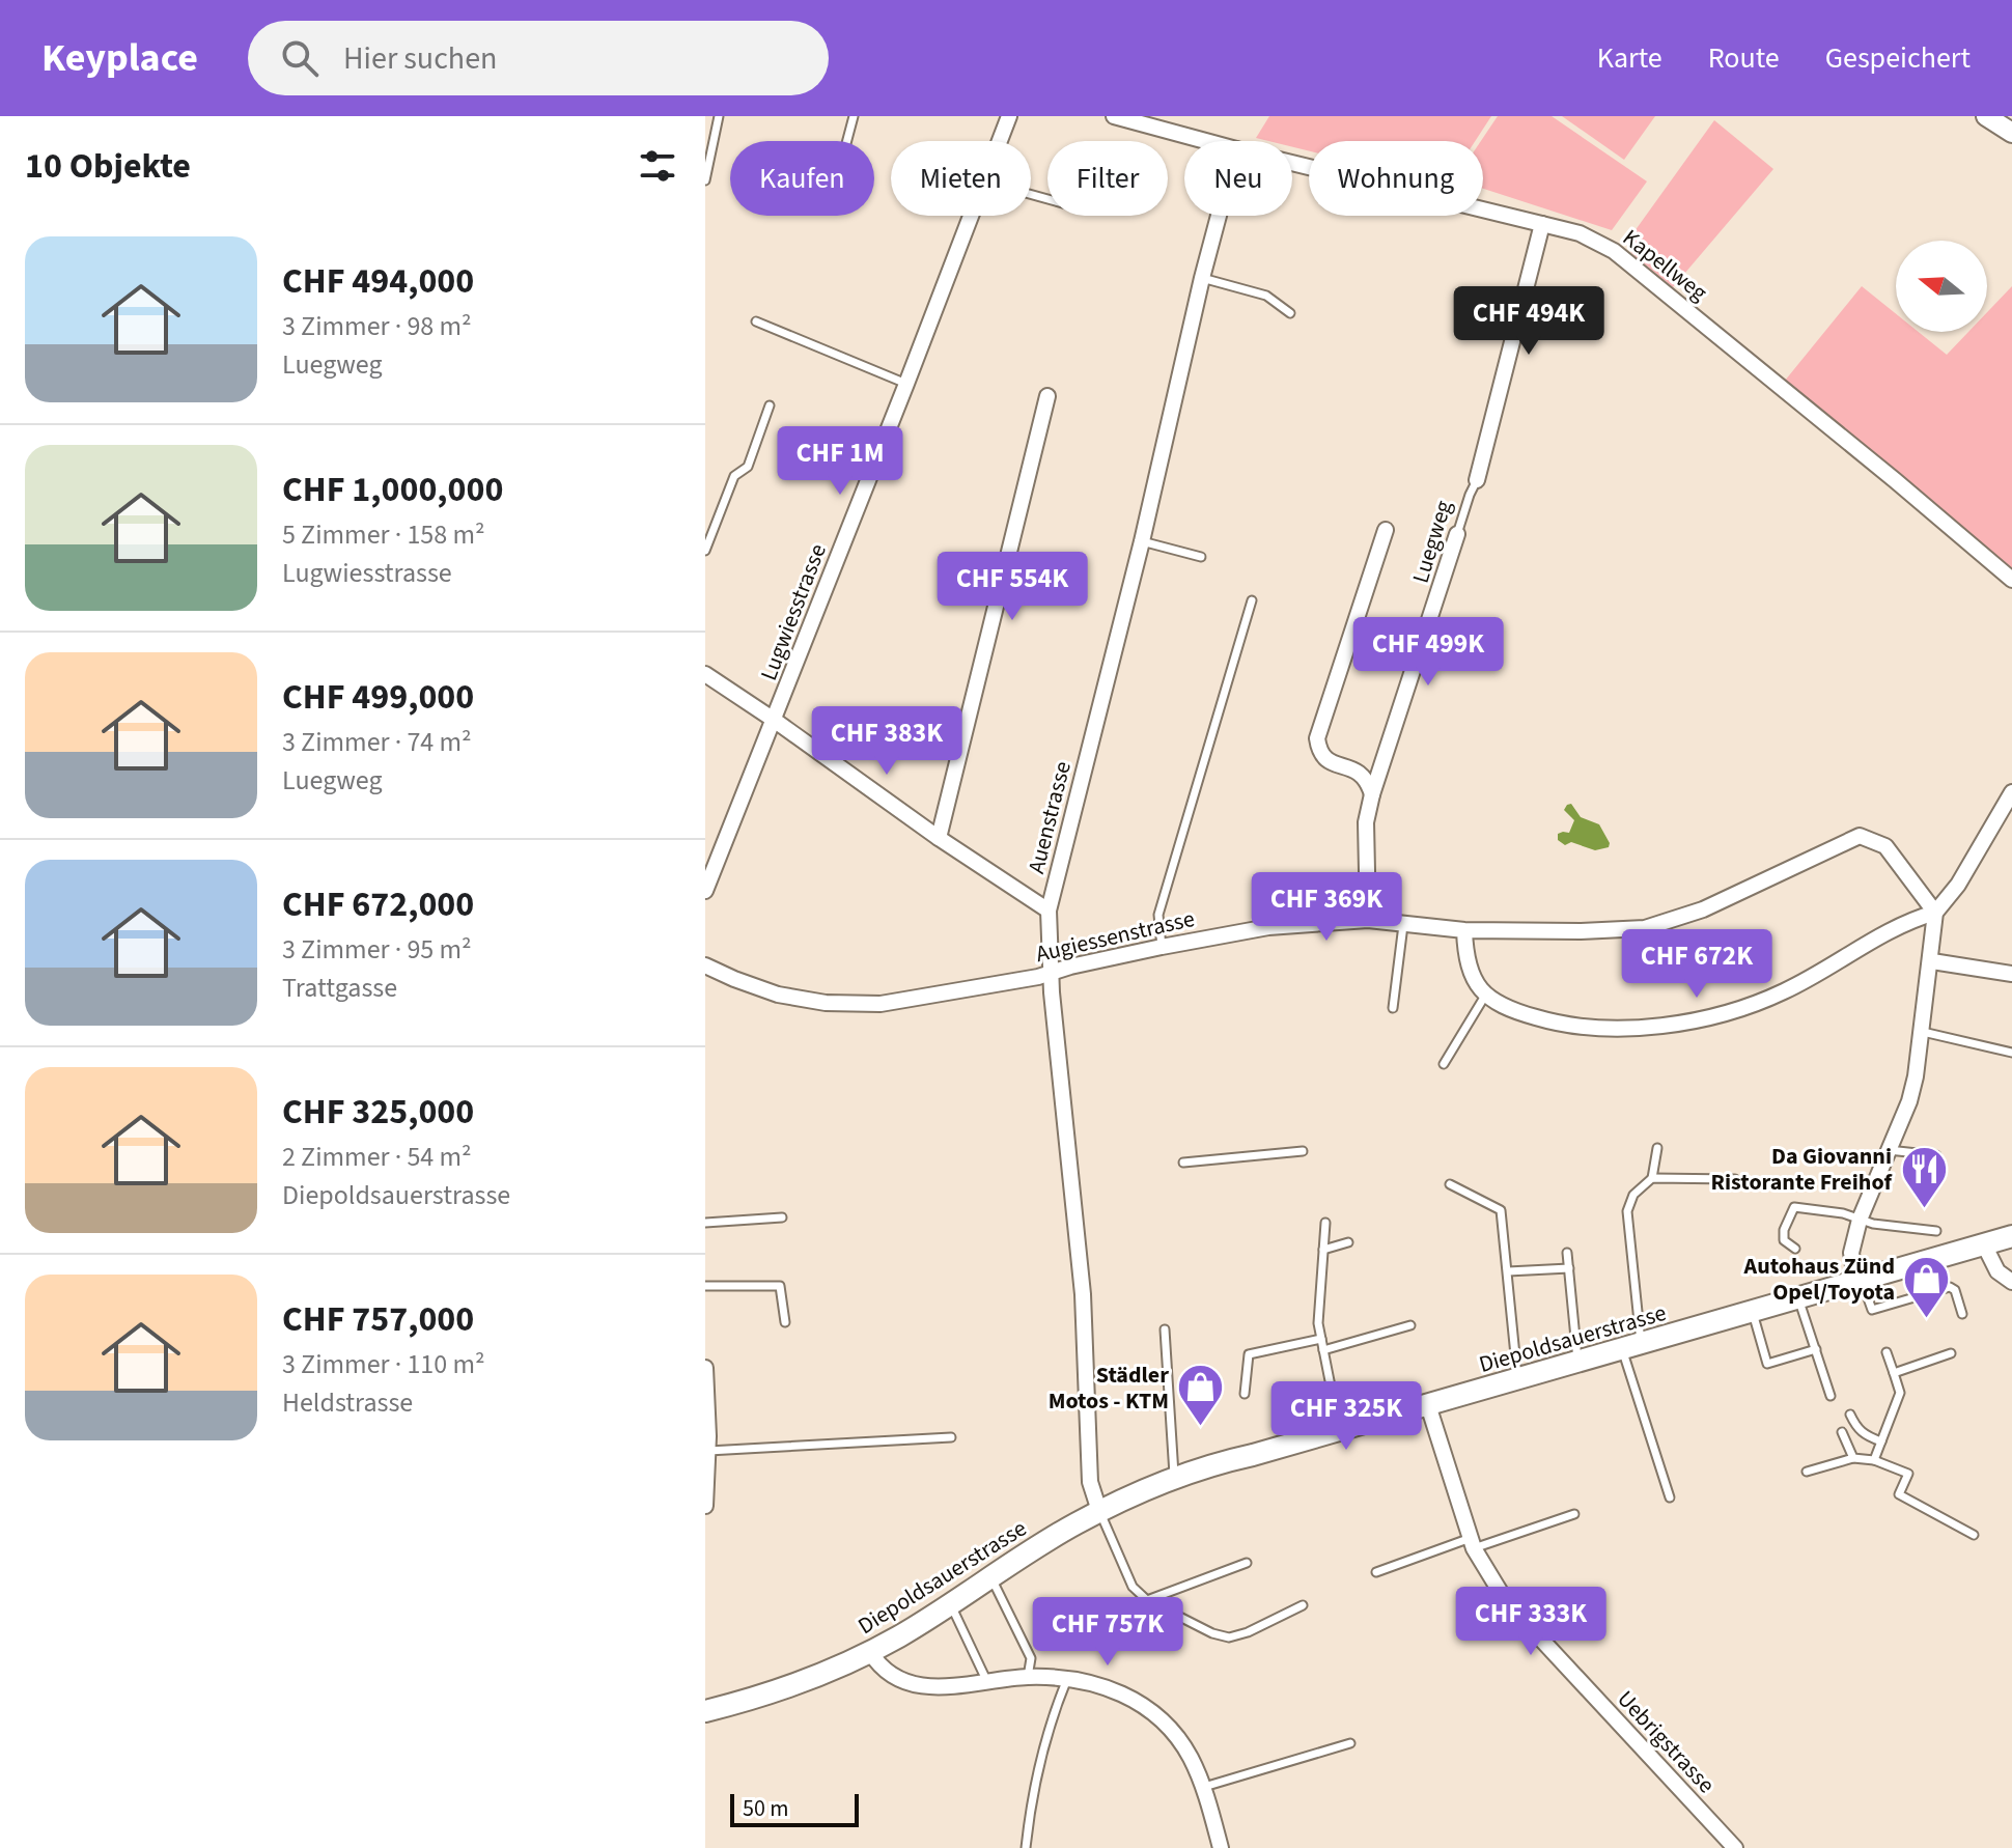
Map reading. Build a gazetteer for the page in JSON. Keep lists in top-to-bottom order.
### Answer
{
  "streets": {
    "main road": ["Diepoldsauerstrasse"],
    "street": [
      "Kapellweg",
      "Luegweg",
      "Lugwiesstrasse",
      "Auenstrasse",
      "Augiessenstrasse",
      "Uebrigstrasse"
    ]
  },
  "crossings": [
    ["Kapellweg", "Luegweg"],
    ["Luegweg", "Augiessenstrasse"],
    ["Auenstrasse", "Augiessenstrasse"],
    ["Auenstrasse", "Diepoldsauerstrasse"],
    ["Diepoldsauerstrasse", "Uebrigstrasse"]
  ],
  "places": {
    "restaurant": ["Da Giovanni Ristorante Freihof"],
    "shop": ["Autohaus Zünd Opel/Toyota", "Städler Motos - KTM"]
  },
  "scale_bar": "50 m",
  "north": "left",
  "page": {
    "header": "Keyplace",
    "search": "Hier suchen",
    "nav": ["Karte", "Route", "Gespeichert"],
    "heading": "10 Objekte",
    "chip": [
      "Kaufen",
      "Mieten",
      "Filter",
      "Neu",
      "Wohnung"
    ],
    "list": [
      {
        "name": "CHF 494,000",
        "note": "3 Zimmer · 98 m² · Luegweg"
      },
      {
        "name": "CHF 1,000,000",
        "note": "5 Zimmer · 158 m² · Lugwiesstrasse"
      },
      {
        "name": "CHF 499,000",
        "note": "3 Zimmer · 74 m² · Luegweg"
      },
      {
        "name": "CHF 672,000",
        "note": "3 Zimmer · 95 m² · Trattgasse"
      },
      {
        "name": "CHF 325,000",
        "note": "2 Zimmer · 54 m² · Diepoldsauerstrasse"
      },
      {
        "name": "CHF 757,000",
        "note": "3 Zimmer · 110 m² · Heldstrasse"
      }
    ],
    "price": [
      "CHF 494K",
      "CHF 1M",
      "CHF 554K",
      "CHF 499K",
      "CHF 383K",
      "CHF 369K",
      "CHF 672K",
      "CHF 325K",
      "CHF 333K",
      "CHF 757K"
    ],
    "scale": "50 m"
  }
}
